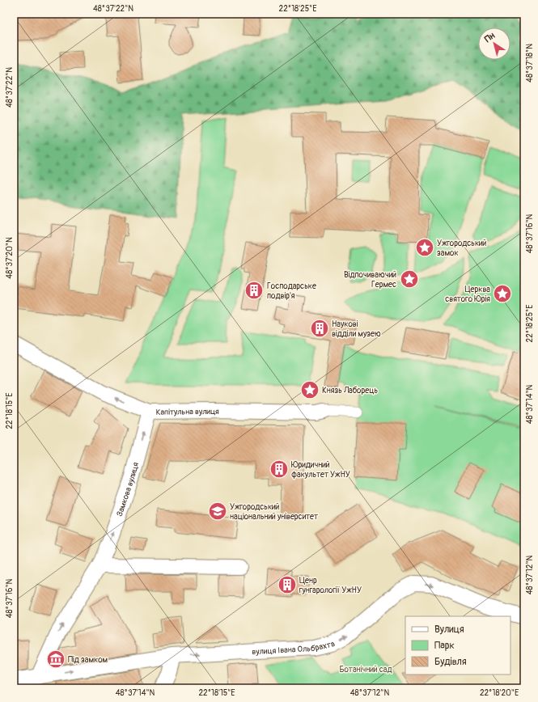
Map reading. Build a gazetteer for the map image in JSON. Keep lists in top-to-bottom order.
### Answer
{
  "streets": {
    "street": ["Капітульна вулиця", "Замкова вулиця", "вулиця Івана Ольбрахта"]
  },
  "crossings": [
    ["Капітульна вулиця", "Замкова вулиця"],
    ["Замкова вулиця", "вулиця Івана Ольбрахта"]
  ],
  "one_way": ["Капітульна вулиця", "Замкова вулиця", "вулиця Івана Ольбрахта"],
  "parks": ["Ботанічний сад"],
  "places": {
    "place": [
      "Ужгородський замок",
      "Відпочиваючий Гермес",
      "Церква святого Юрія",
      "Князь Лаборець"
    ],
    "building": [
      "Господарське подвір'я",
      "Наукові відділи музею",
      "Юридичний факультет УжНУ",
      "Ценр гунгарології УжНУ"
    ],
    "school or university": ["Ужгородський національний університет"],
    "museum": ["Під замком"]
  },
  "legend": ["Вулиця", "Парк", "Будівля"],
  "north": "top left",
  "coordinates": [
    "48°37'22\"N",
    "22°18'25\"E",
    "48°37'18\"N",
    "48°37'16\"N",
    "48°37'20\"N",
    "48°37'14\"N",
    "22°18'15\"E",
    "48°37'12\"N",
    "22°18'20\"E"
  ]
}
